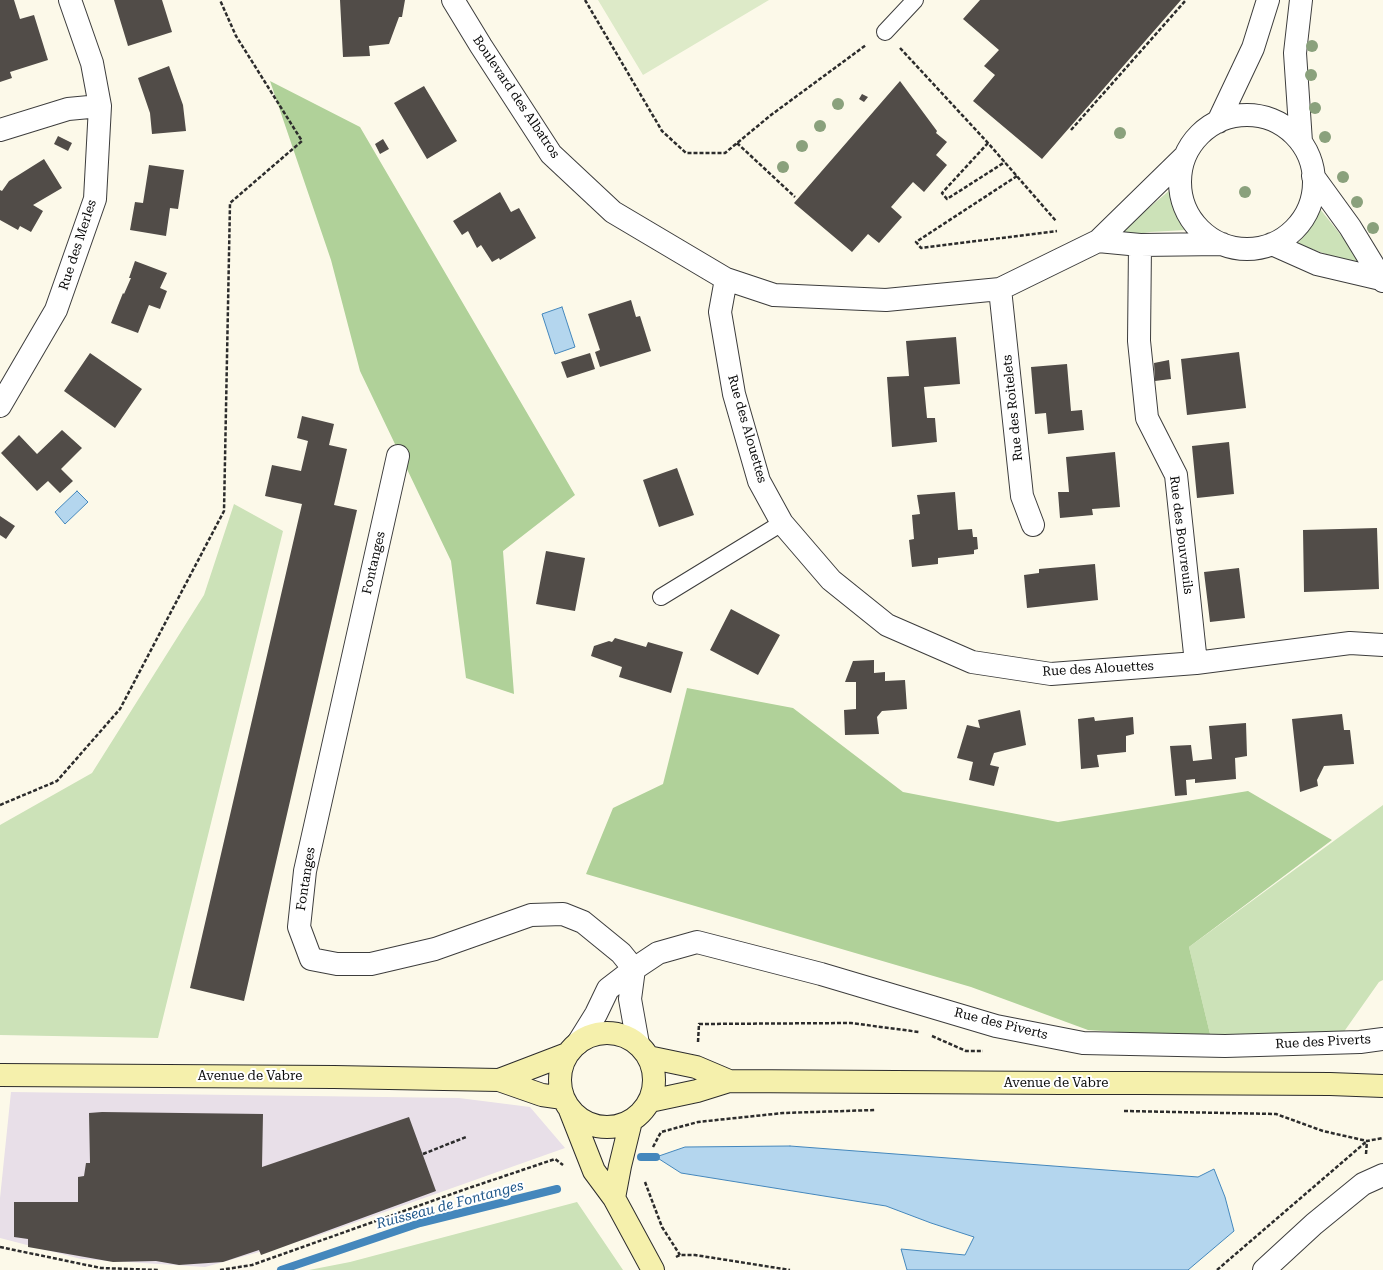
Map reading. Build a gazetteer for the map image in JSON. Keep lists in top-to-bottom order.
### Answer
{
  "streets": {
    "main road": ["Avenue de Vabre"],
    "street": [
      "Boulevard des Albatros",
      "Rue des Merles",
      "Rue des Roitelets",
      "Rue des Alouettes",
      "Rue des Bouvreuils",
      "Fontanges",
      "Rue des Piverts"
    ]
  },
  "crossings": [
    ["Boulevard des Albatros", "Rue des Roitelets"],
    ["Boulevard des Albatros", "Rue des Alouettes"],
    ["Rue des Alouettes", "Rue des Bouvreuils"],
    ["Fontanges", "Rue des Piverts"],
    ["Rue des Piverts", "Avenue de Vabre"]
  ],
  "water": ["Ruisseau de Fontanges"]
}
